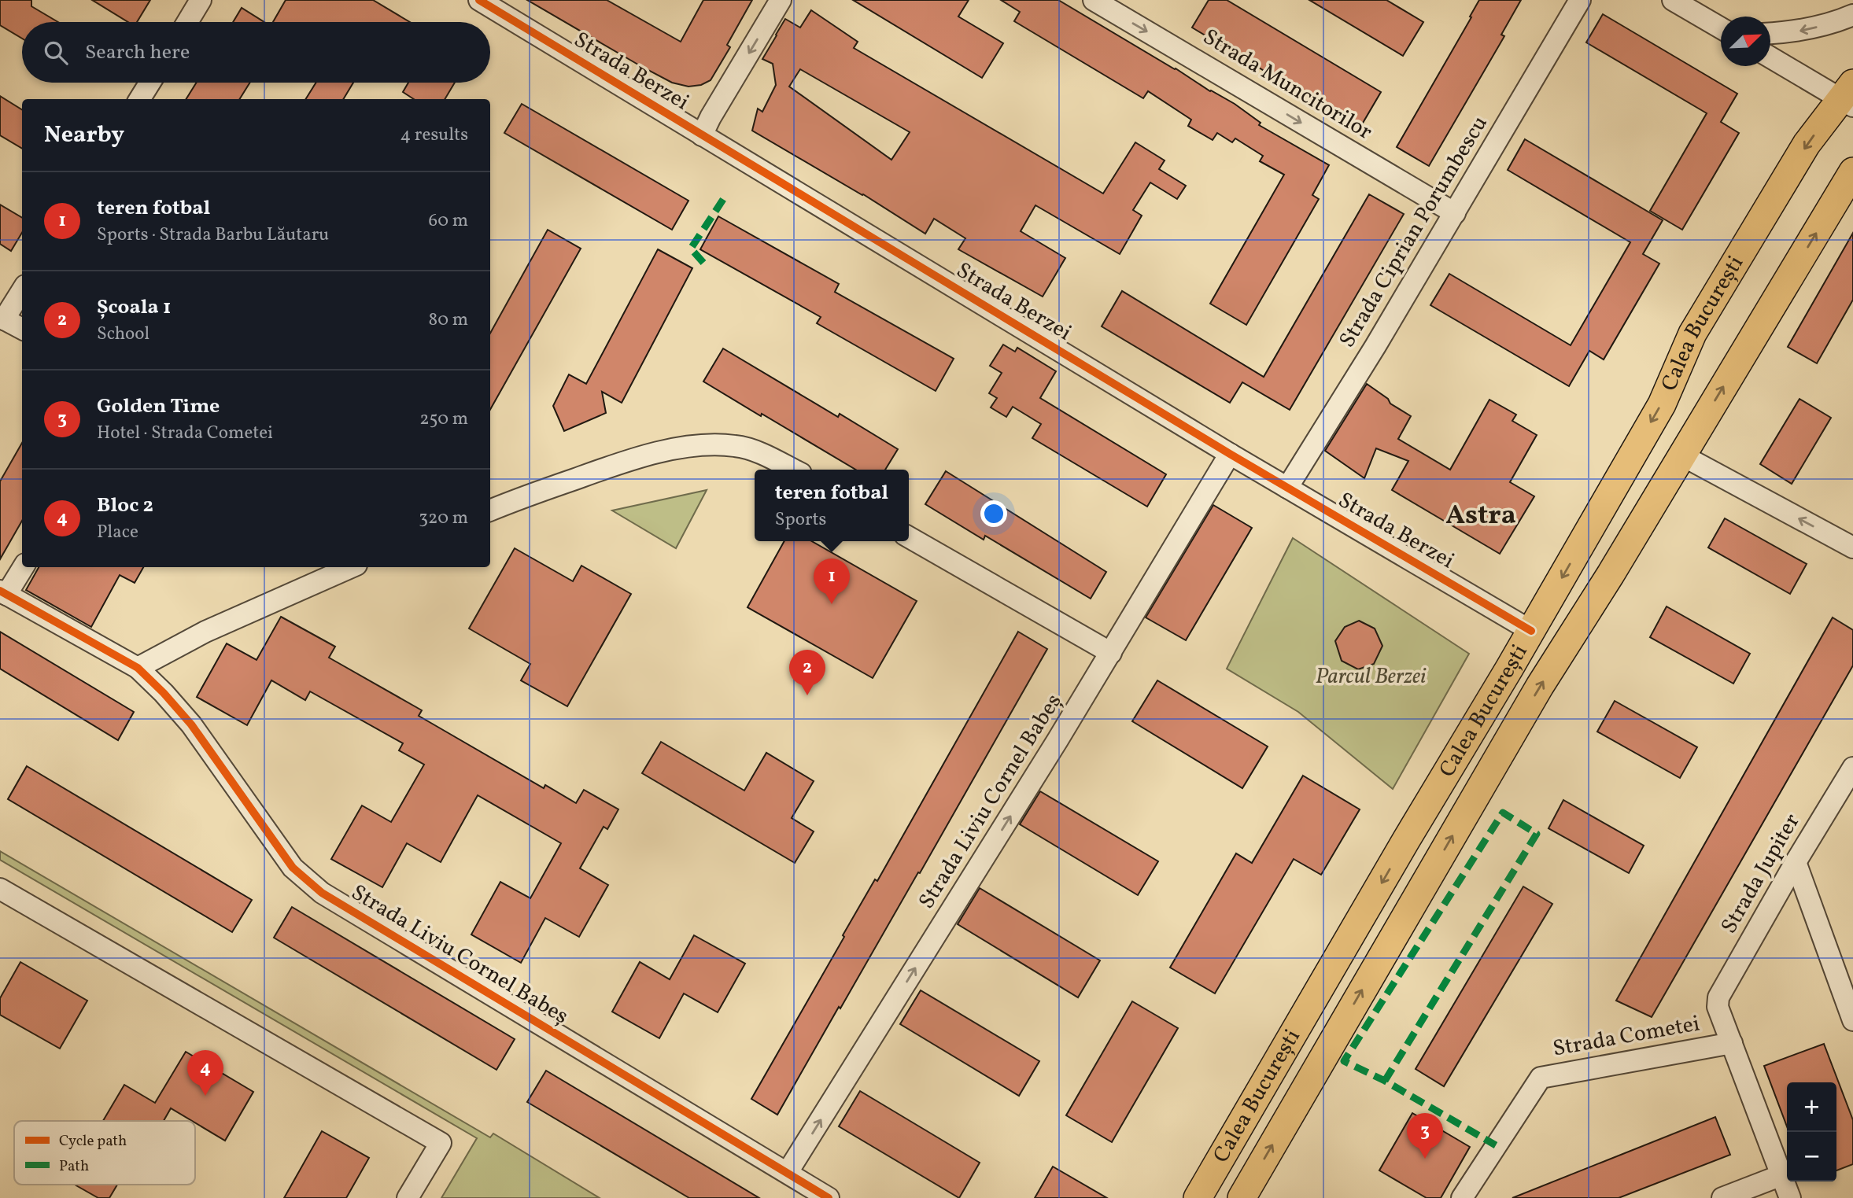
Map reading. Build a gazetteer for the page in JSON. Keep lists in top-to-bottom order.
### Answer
{
  "streets": {
    "main road": ["Calea București"],
    "street": [
      "Strada Berzei",
      "Strada Muncitorilor",
      "Strada Ciprian Porumbescu",
      "Strada Liviu Cornel Babeș",
      "Strada Jupiter",
      "Strada Cometei"
    ]
  },
  "crossings": [
    ["Strada Berzei", "Strada Ciprian Porumbescu"],
    ["Strada Berzei", "Calea București"],
    ["Strada Berzei", "Strada Liviu Cornel Babeș"],
    ["Strada Muncitorilor", "Strada Ciprian Porumbescu"],
    ["Strada Jupiter", "Strada Cometei"]
  ],
  "one_way": ["Strada Muncitorilor"],
  "districts": ["Astra"],
  "parks": ["Parcul Berzei"],
  "legend": ["Cycle path", "Path"],
  "north": "top right",
  "page": {
    "search": "Search here",
    "heading": ["Nearby", "4 results"],
    "list": [
      {
        "mark": "1",
        "name": "teren fotbal",
        "note": "Sports · Strada Barbu Lăutaru",
        "value": "60 m"
      },
      {
        "mark": "2",
        "name": "Școala 1",
        "note": "School",
        "value": "80 m"
      },
      {
        "mark": "3",
        "name": "Golden Time",
        "note": "Hotel · Strada Cometei",
        "value": "250 m"
      },
      {
        "mark": "4",
        "name": "Bloc 2",
        "note": "Place",
        "value": "320 m"
      }
    ],
    "popup": ["teren fotbal", "Sports"],
    "pins": [
      "1",
      "2",
      "4",
      "3"
    ],
    "map_buttons": ["+", "−"]
  }
}
